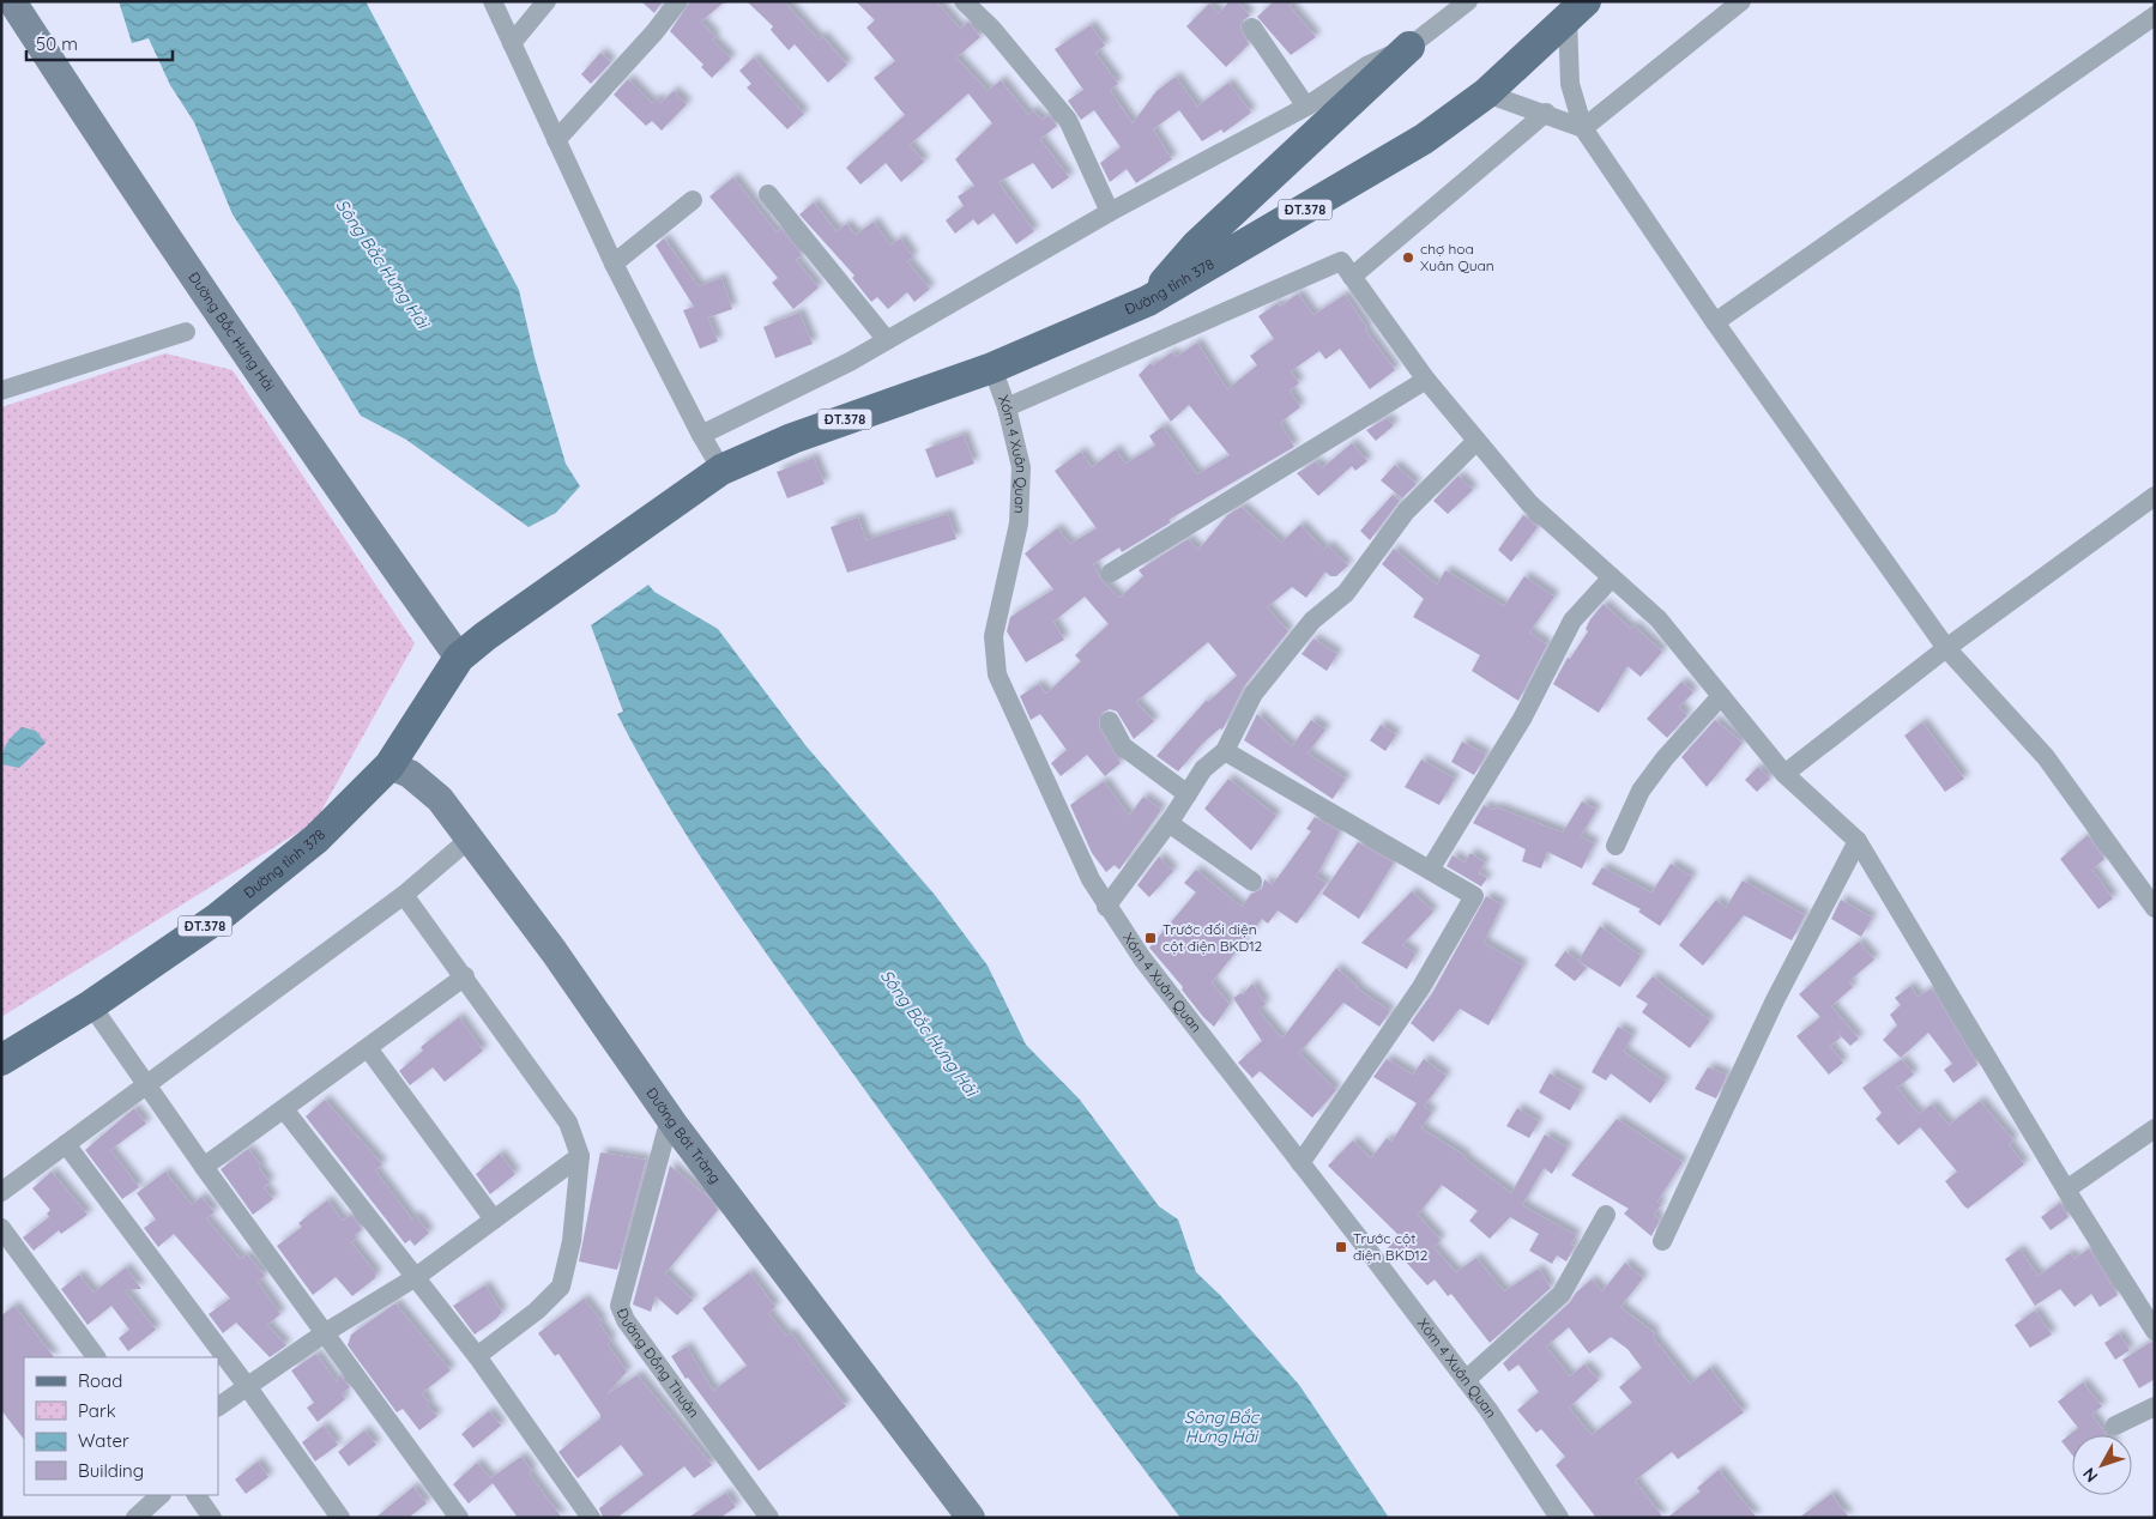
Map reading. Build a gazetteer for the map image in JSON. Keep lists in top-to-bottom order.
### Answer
{
  "streets": {
    "main road": ["ĐT.378", "Đường tỉnh 378"],
    "street": [
      "Đường Bắc Hưng Hải",
      "Xóm 4 Xuân Quan",
      "Đường Bát Tràng",
      "Đường Đồng Thuận"
    ]
  },
  "crossings": [
    ["Đường tỉnh 378", "Đường Bắc Hưng Hải"],
    ["Đường tỉnh 378", "Xóm 4 Xuân Quan"],
    ["Đường tỉnh 378", "Đường Bát Tràng"],
    ["Đường Bát Tràng", "Đường Đồng Thuận"]
  ],
  "water": ["Sông Bắc Hưng Hải"],
  "places": {
    "other": ["chợ hoa Xuân Quan"],
    "transit": ["Trước đối diện cột điện BKD12", "Trước cột điện BKD12"]
  },
  "legend": [
    "Road",
    "Park",
    "Water",
    "Building"
  ],
  "scale_bar": "50 m",
  "north": "bottom left"
}
